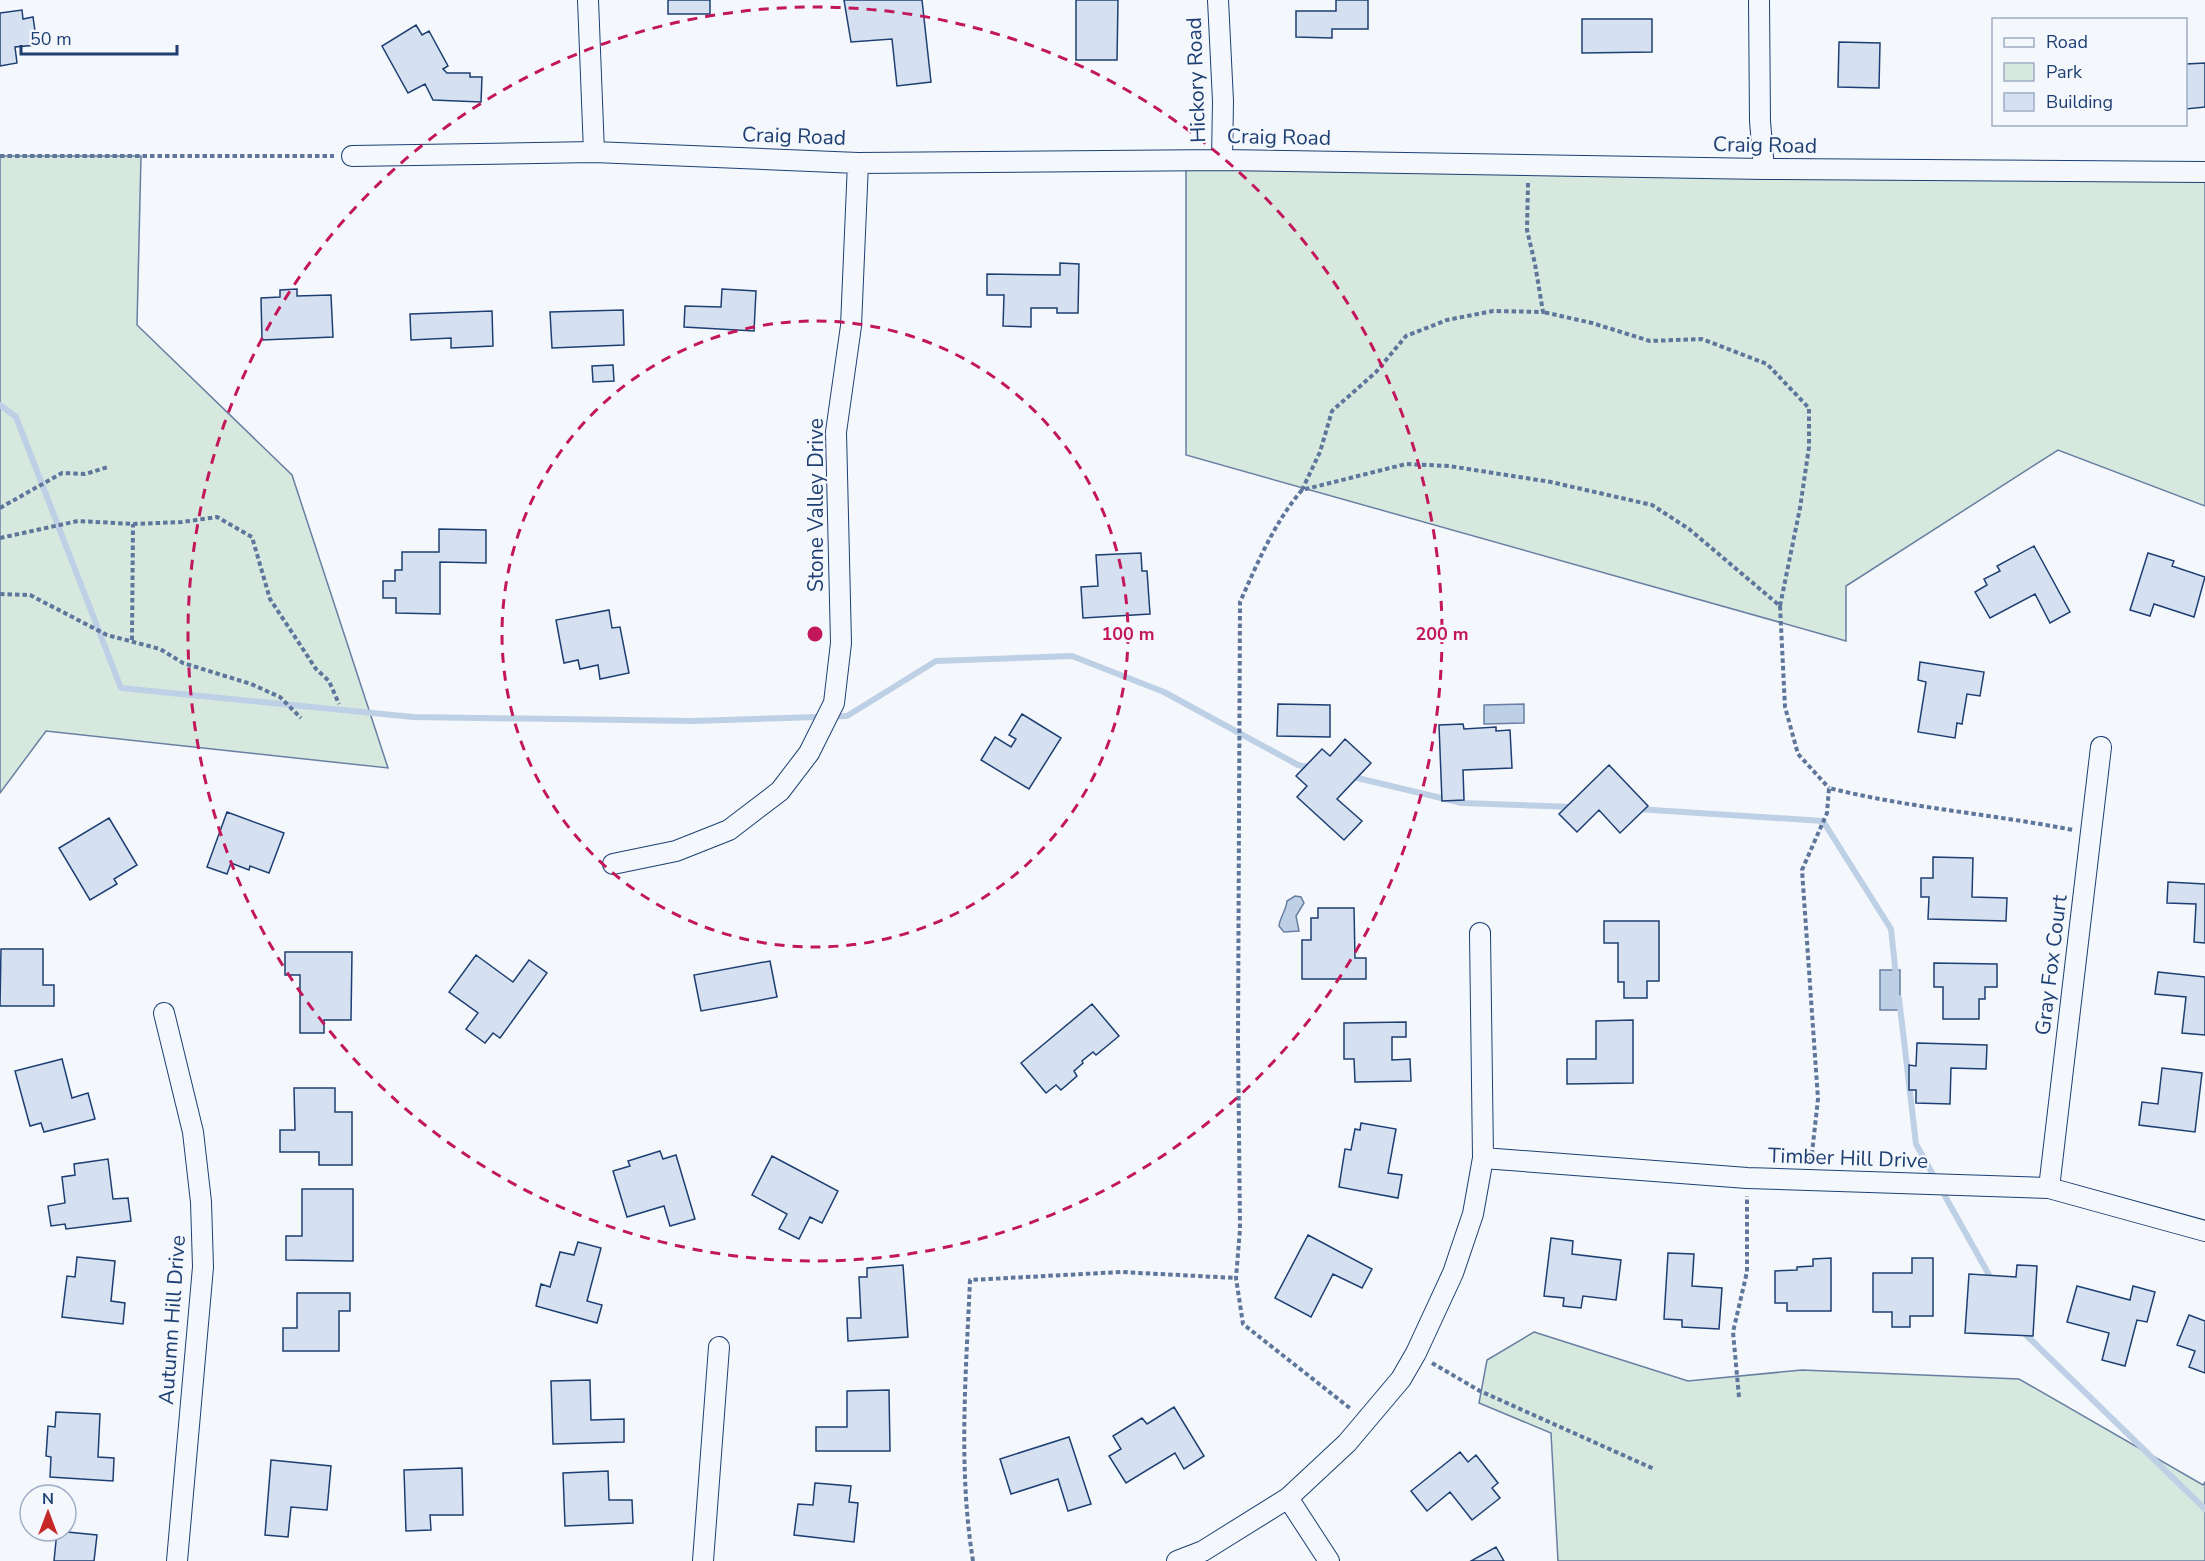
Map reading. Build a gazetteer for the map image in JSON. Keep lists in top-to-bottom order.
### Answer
{
  "streets": {
    "street": [
      "Hickory Road",
      "Craig Road",
      "Stone Valley Drive",
      "Gray Fox Court",
      "Timber Hill Drive",
      "Autumn Hill Drive"
    ]
  },
  "crossings": [
    ["Hickory Road", "Craig Road"],
    ["Craig Road", "Stone Valley Drive"],
    ["Gray Fox Court", "Timber Hill Drive"]
  ],
  "legend": ["Road", "Park", "Building"],
  "scale_bar": "50 m",
  "north": "top",
  "rings": ["100 m", "200 m"]
}
